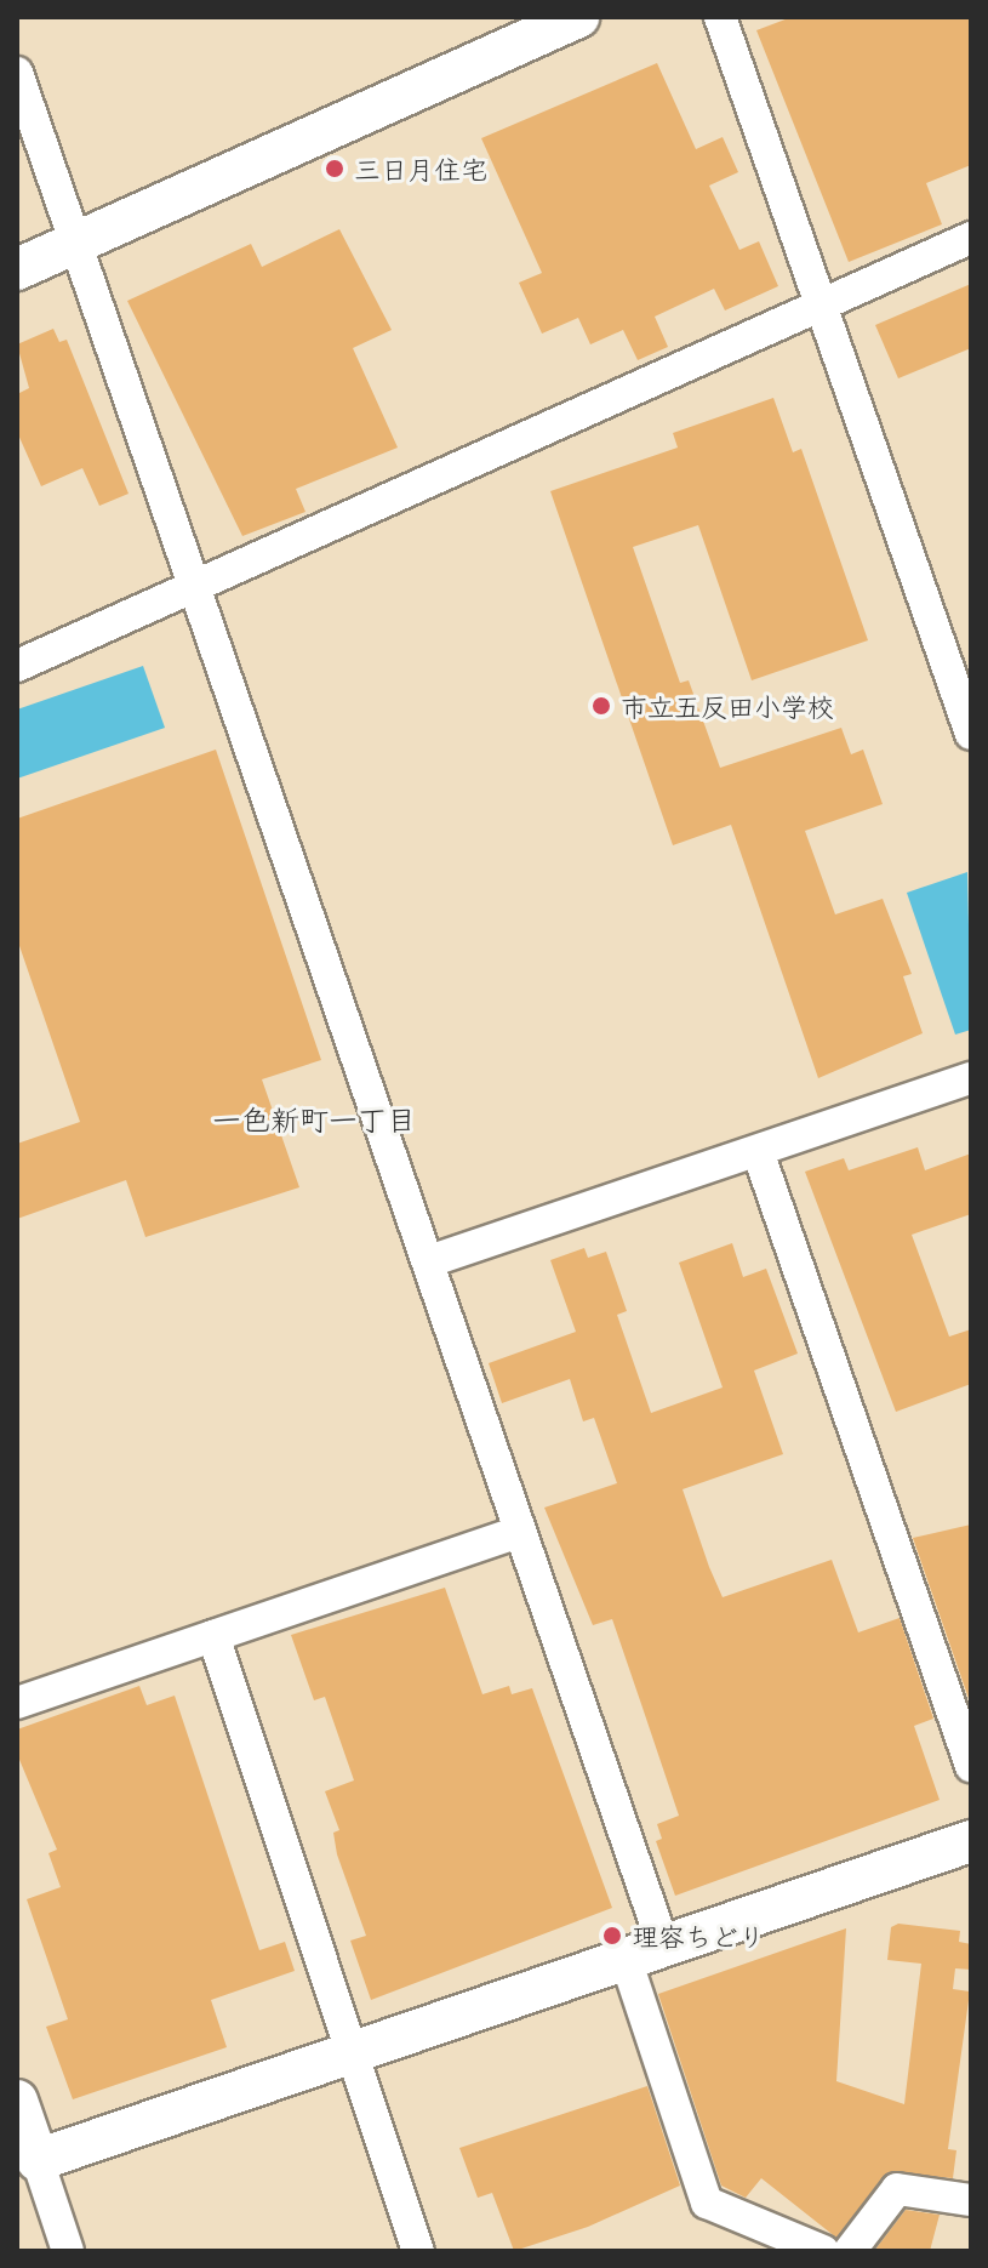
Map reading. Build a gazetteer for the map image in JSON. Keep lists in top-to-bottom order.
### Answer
{
  "districts": ["一色新町一丁目"],
  "places": ["三日月住宅", "市立五反田小学校", "理容ちどり"]
}
